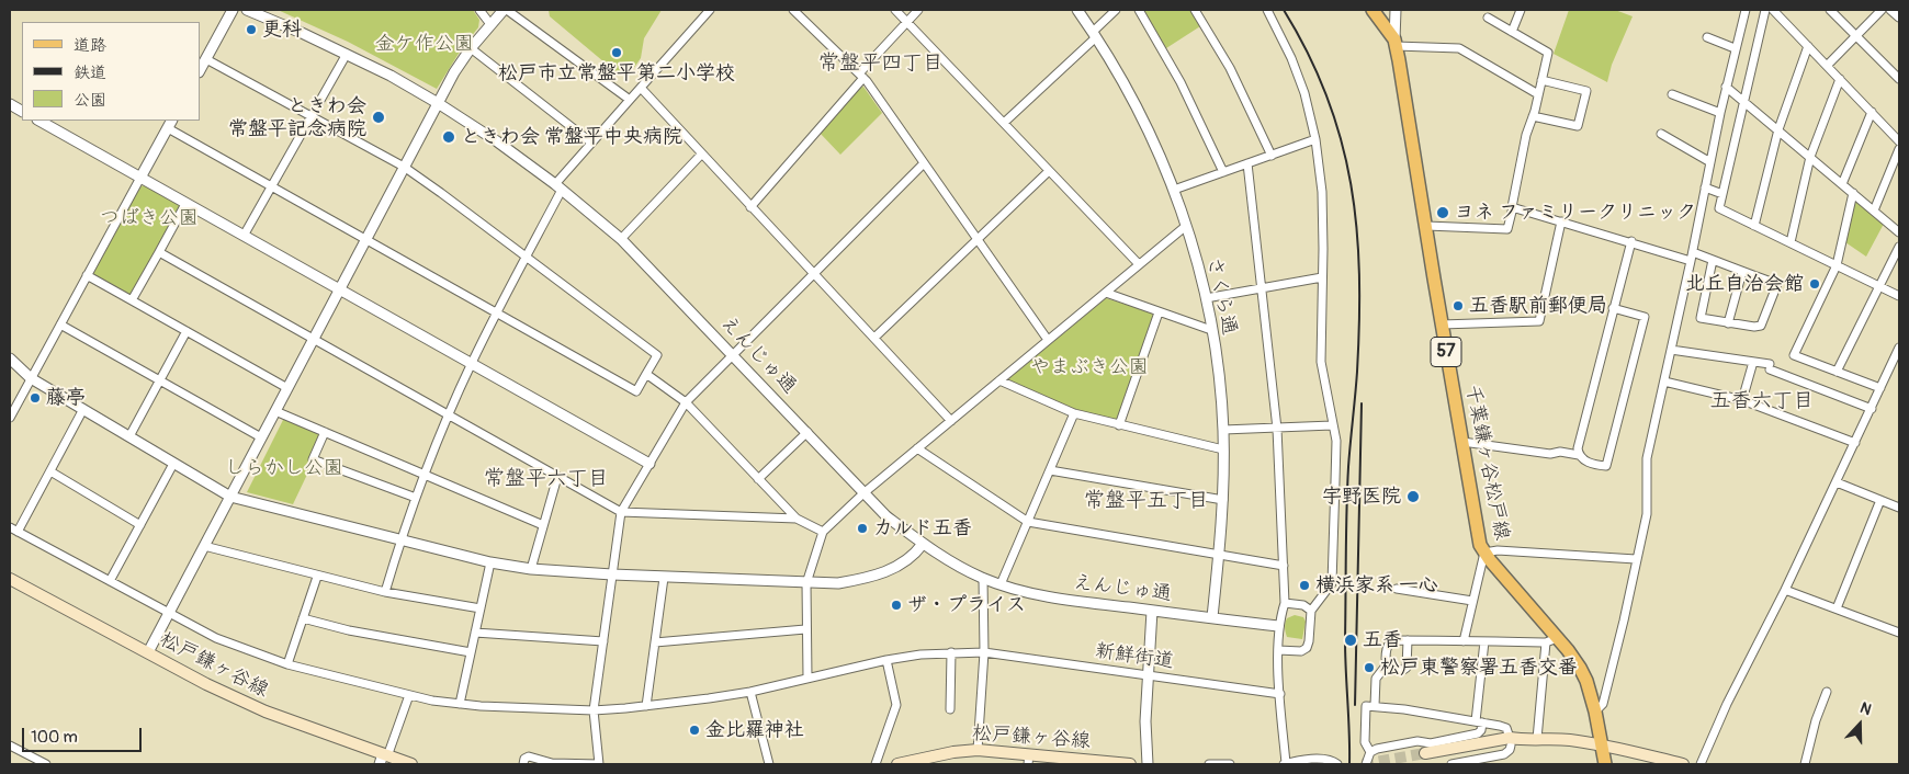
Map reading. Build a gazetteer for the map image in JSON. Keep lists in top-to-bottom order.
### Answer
{
  "streets": {
    "main road": ["57", "千葉鎌ヶ谷松戸線", "松戸鎌ヶ谷線"],
    "street": ["さくら通", "えんじゅ通", "新鮮街道"]
  },
  "crossings": [
    ["さくら通", "えんじゅ通"]
  ],
  "districts": [
    "常盤平四丁目",
    "五香六丁目",
    "常盤平六丁目",
    "常盤平五丁目"
  ],
  "parks": [
    "金ケ作公園",
    "つばき公園",
    "やまぶき公園",
    "しらかし公園"
  ],
  "places": [
    "更科",
    "松戸市立常盤平第二小学校",
    "ときわ会 常盤平記念病院",
    "ときわ会 常盤平中央病院",
    "ヨネ ファミリークリニック",
    "北丘自治会館",
    "五香駅前郵便局",
    "藤亭",
    "宇野医院",
    "カルド五香",
    "横浜家系 一心",
    "ザ・プライス",
    "五香",
    "松戸東警察署五香交番",
    "金比羅神社"
  ],
  "legend": ["道路", "鉄道", "公園"],
  "scale_bar": "100 m",
  "north": "top"
}
